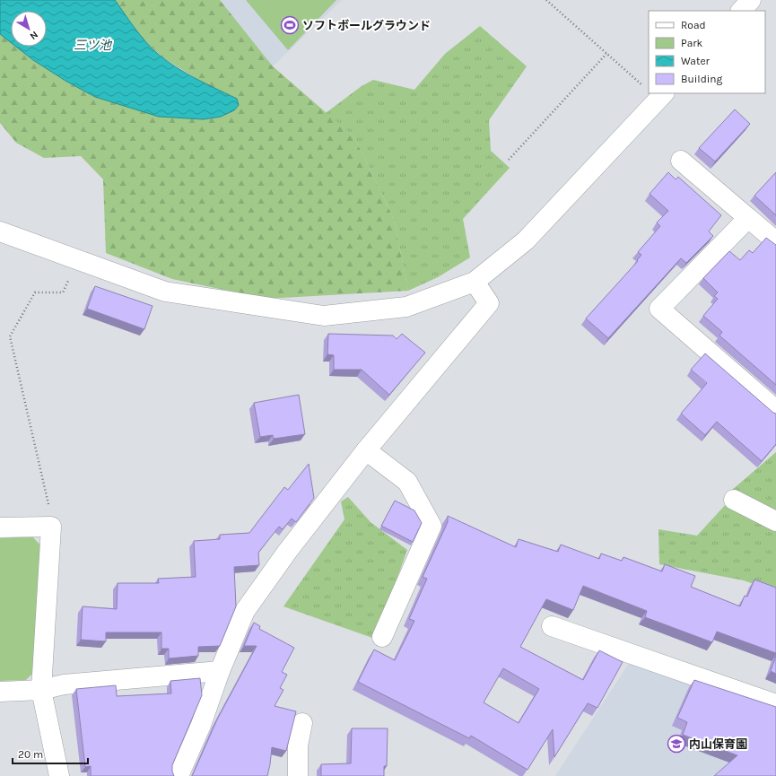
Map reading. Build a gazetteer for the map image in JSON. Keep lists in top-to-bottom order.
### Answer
{
  "water": ["三ツ池"],
  "places": {
    "sports": ["ソフトボールグラウンド"],
    "school or university": ["内山保育園"]
  },
  "legend": [
    "Road",
    "Park",
    "Water",
    "Building"
  ],
  "scale_bar": "20 m",
  "north": "bottom right"
}
